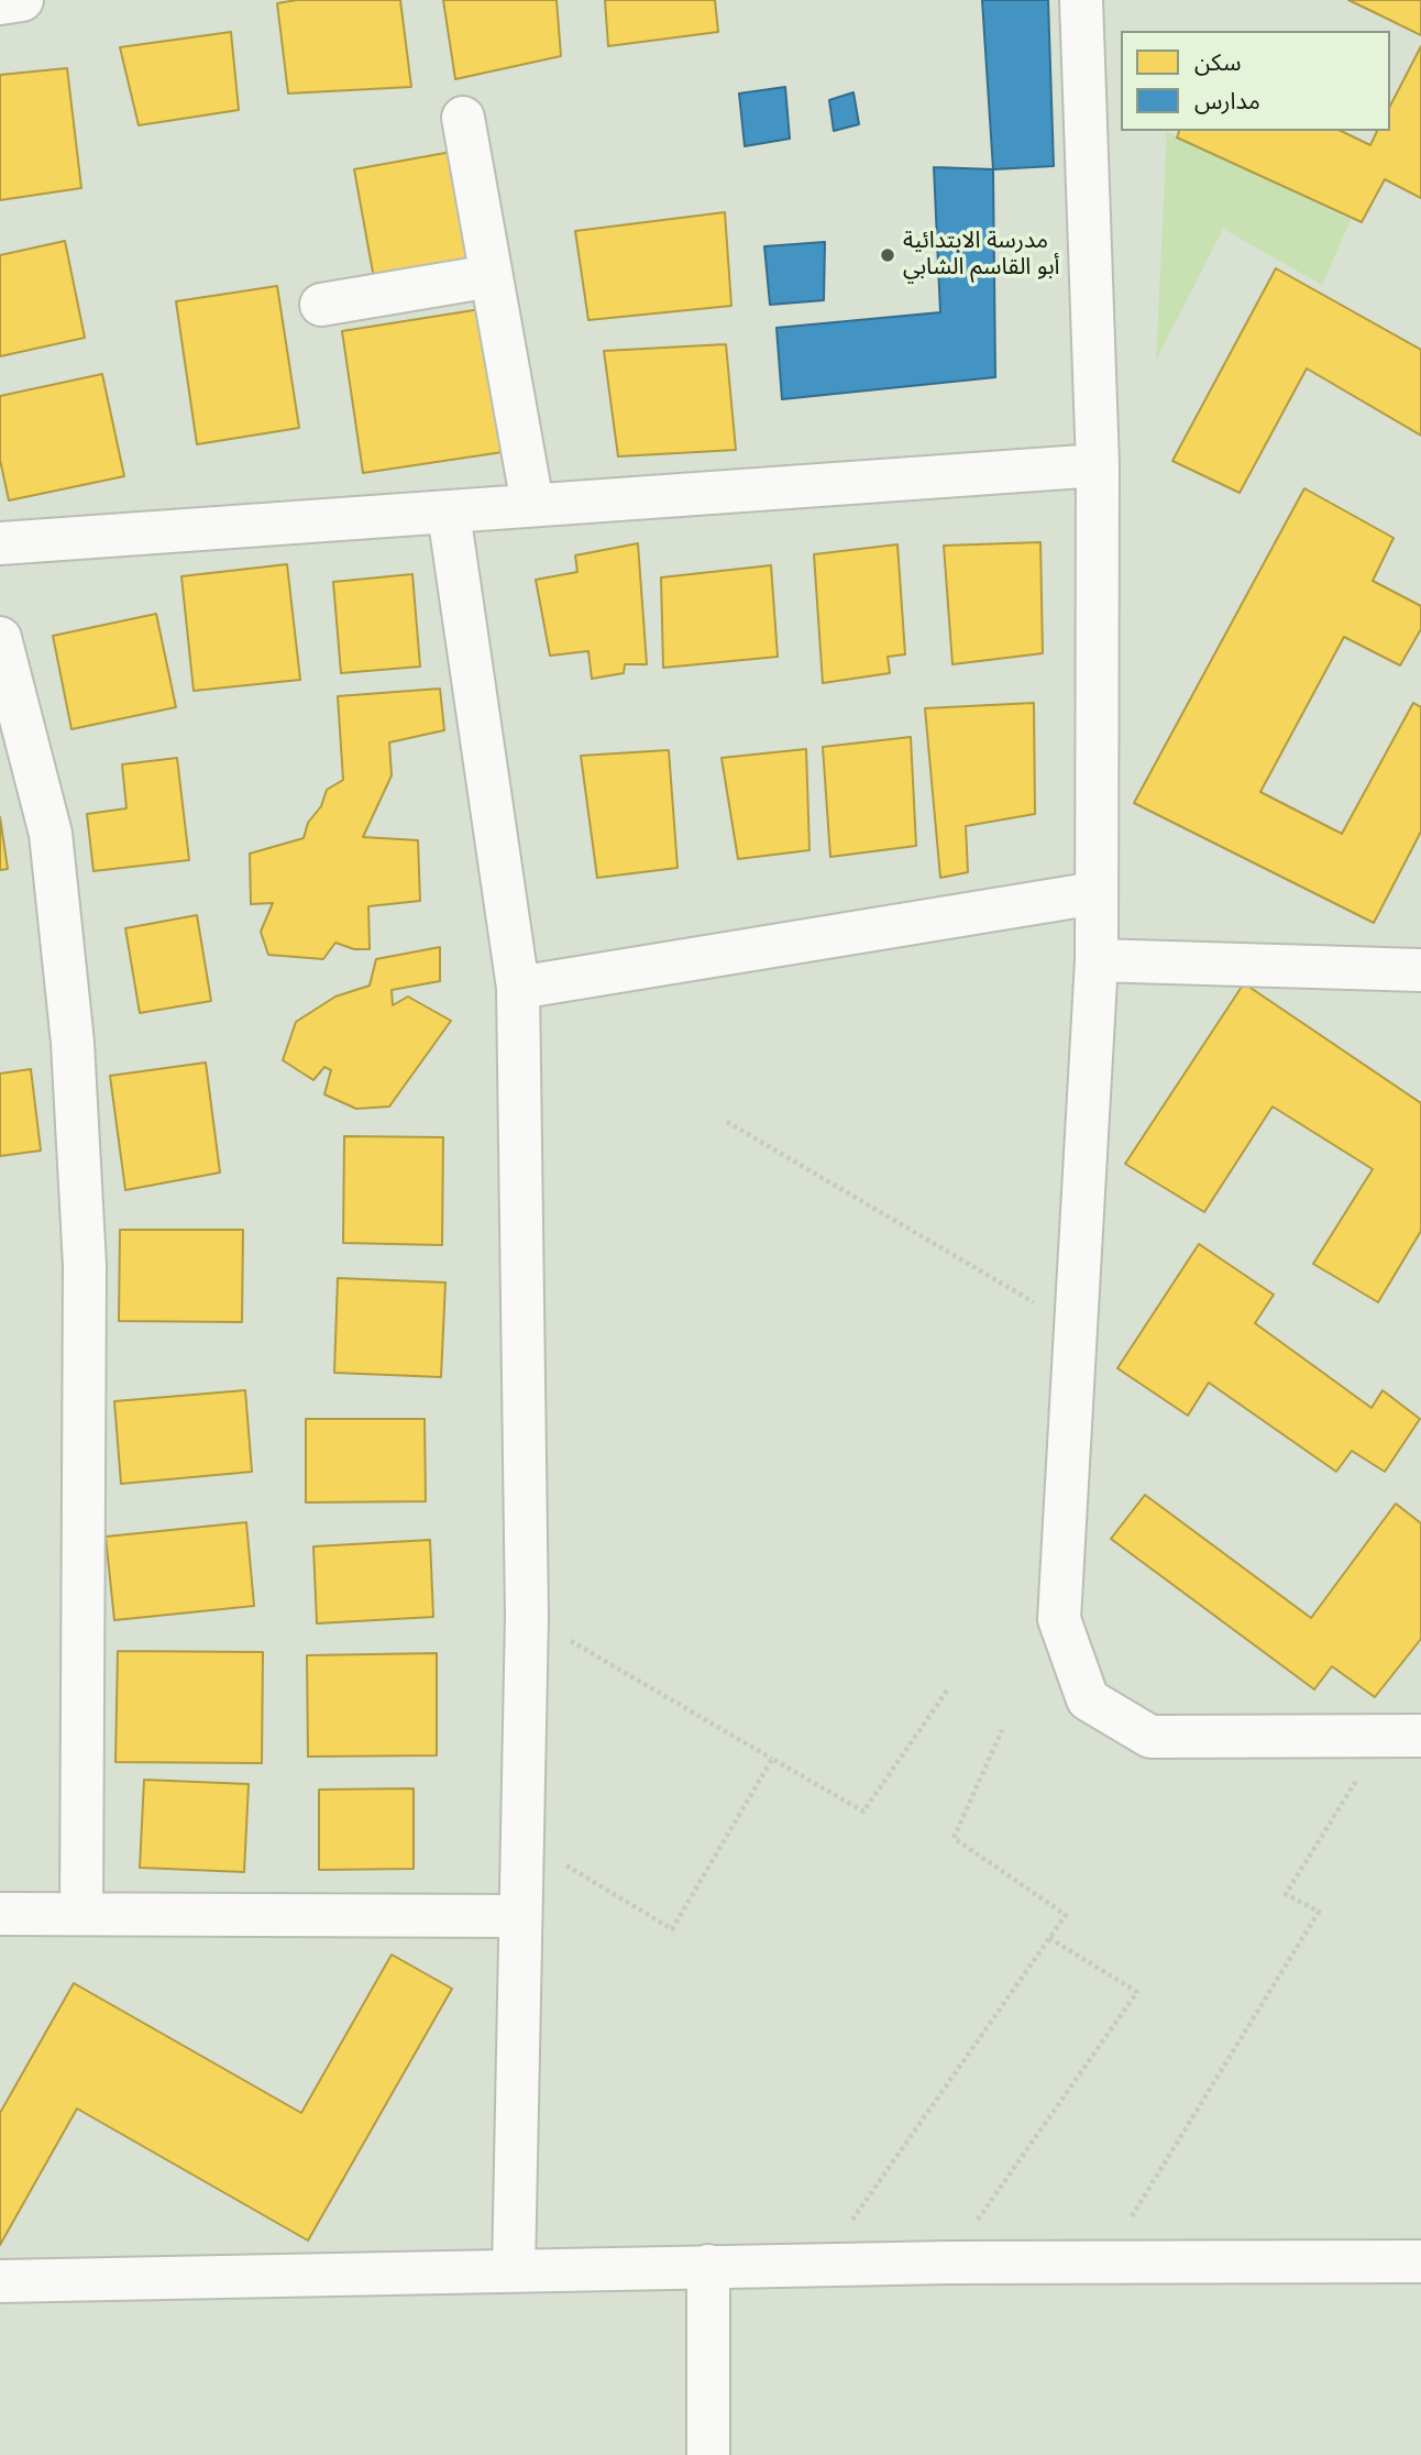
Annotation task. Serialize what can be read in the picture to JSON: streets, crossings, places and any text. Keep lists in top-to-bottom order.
{
  "places": ["مدرسة الابتدائية أبو القاسم الشابي"],
  "legend": ["سكن", "مدارس"]
}
